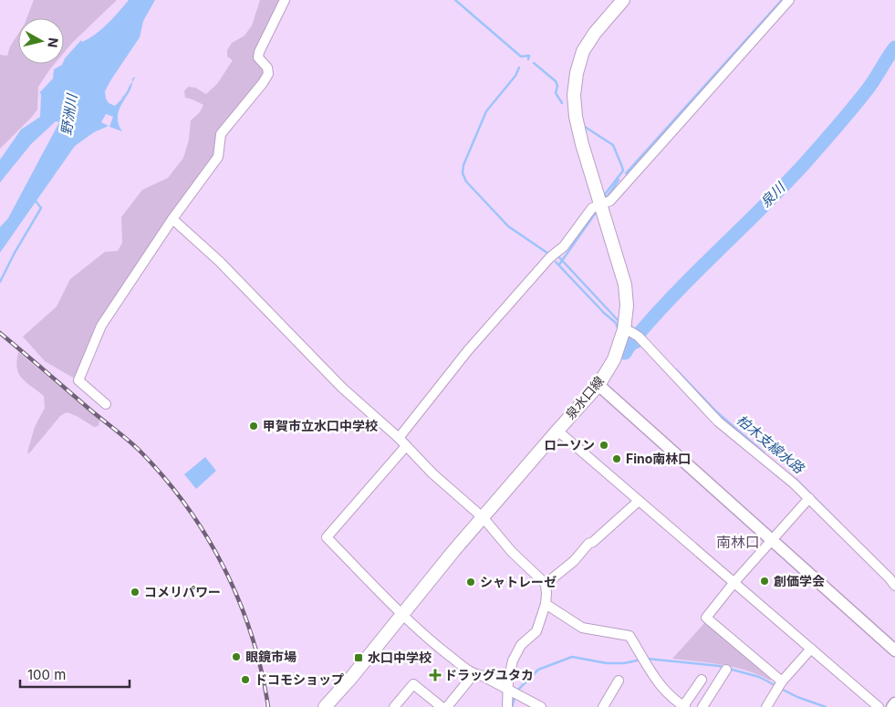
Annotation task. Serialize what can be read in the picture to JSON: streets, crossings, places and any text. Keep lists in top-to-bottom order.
{
  "streets": {
    "main road": ["泉水口線"]
  },
  "districts": ["南林口"],
  "water": ["野洲川", "泉川", "柏木支線水路"],
  "places": {
    "other": [
      "甲賀市立水口中学校",
      "ローソン",
      "Fino南林口",
      "創価学会",
      "シャトレーゼ",
      "コメリパワー",
      "眼鏡市場",
      "ドコモショップ"
    ],
    "transit": ["水口中学校"],
    "health": ["ドラッグユタカ"]
  },
  "scale_bar": "100 m",
  "north": "right"
}
